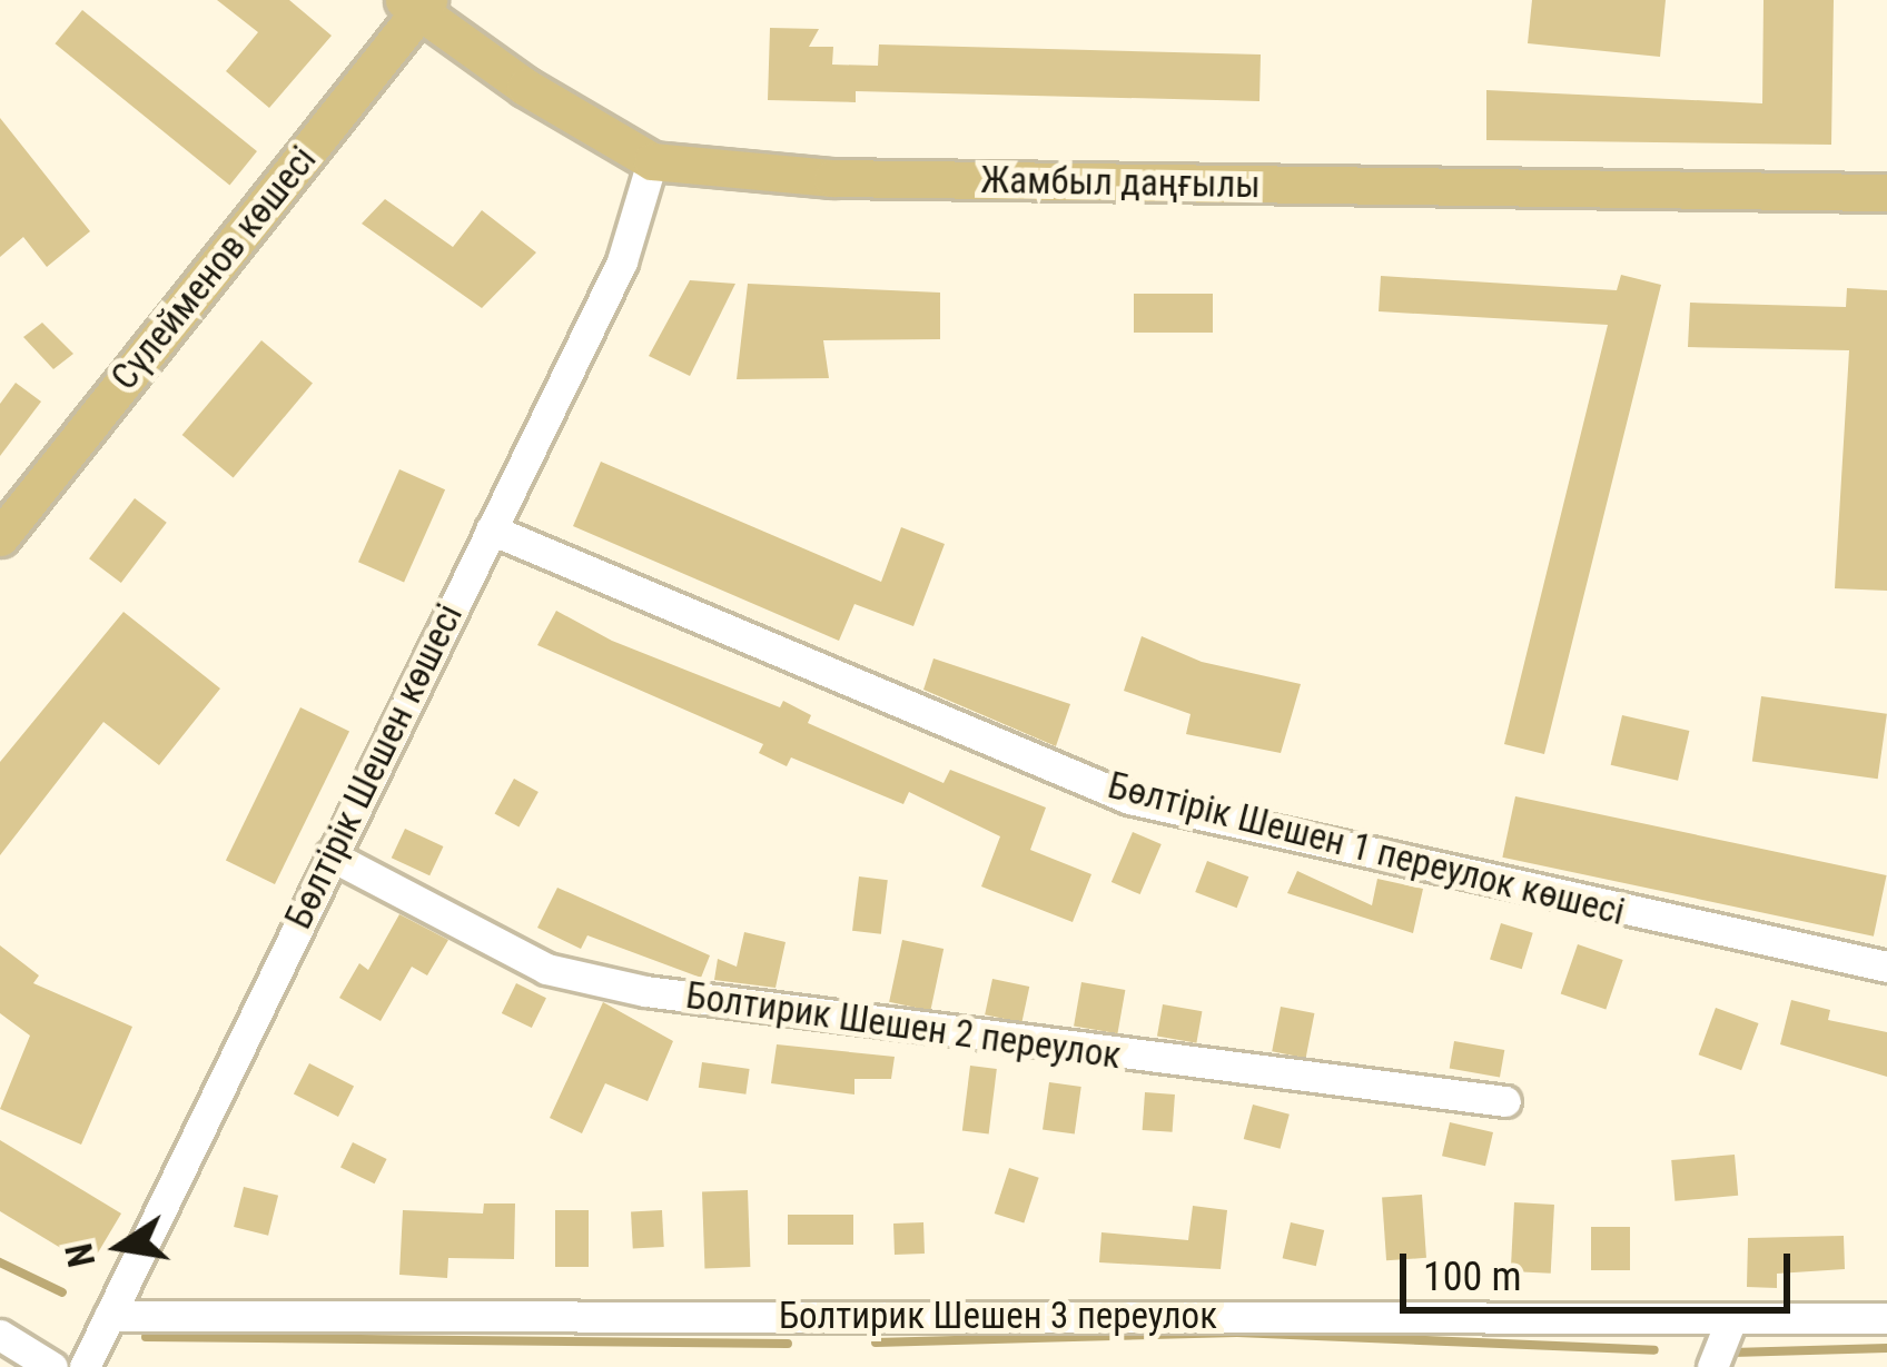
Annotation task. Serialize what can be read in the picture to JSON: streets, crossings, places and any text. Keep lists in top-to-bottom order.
{
  "streets": {
    "main road": ["Жамбыл даңғылы", "Сүлейменов көшесі"],
    "street": [
      "Бөлтірік Шешен көшесі",
      "Бөлтірік Шешен 1 переулок көшесі",
      "Болтирик Шешен 2 переулок",
      "Болтирик Шешен 3 переулок"
    ]
  },
  "crossings": [
    ["Жамбыл даңғылы", "Сүлейменов көшесі"],
    ["Жамбыл даңғылы", "Бөлтірік Шешен көшесі"],
    ["Бөлтірік Шешен көшесі", "Бөлтірік Шешен 1 переулок көшесі"],
    ["Бөлтірік Шешен көшесі", "Болтирик Шешен 2 переулок"],
    ["Бөлтірік Шешен көшесі", "Болтирик Шешен 3 переулок"]
  ],
  "scale_bar": "100 m",
  "north": "left"
}
